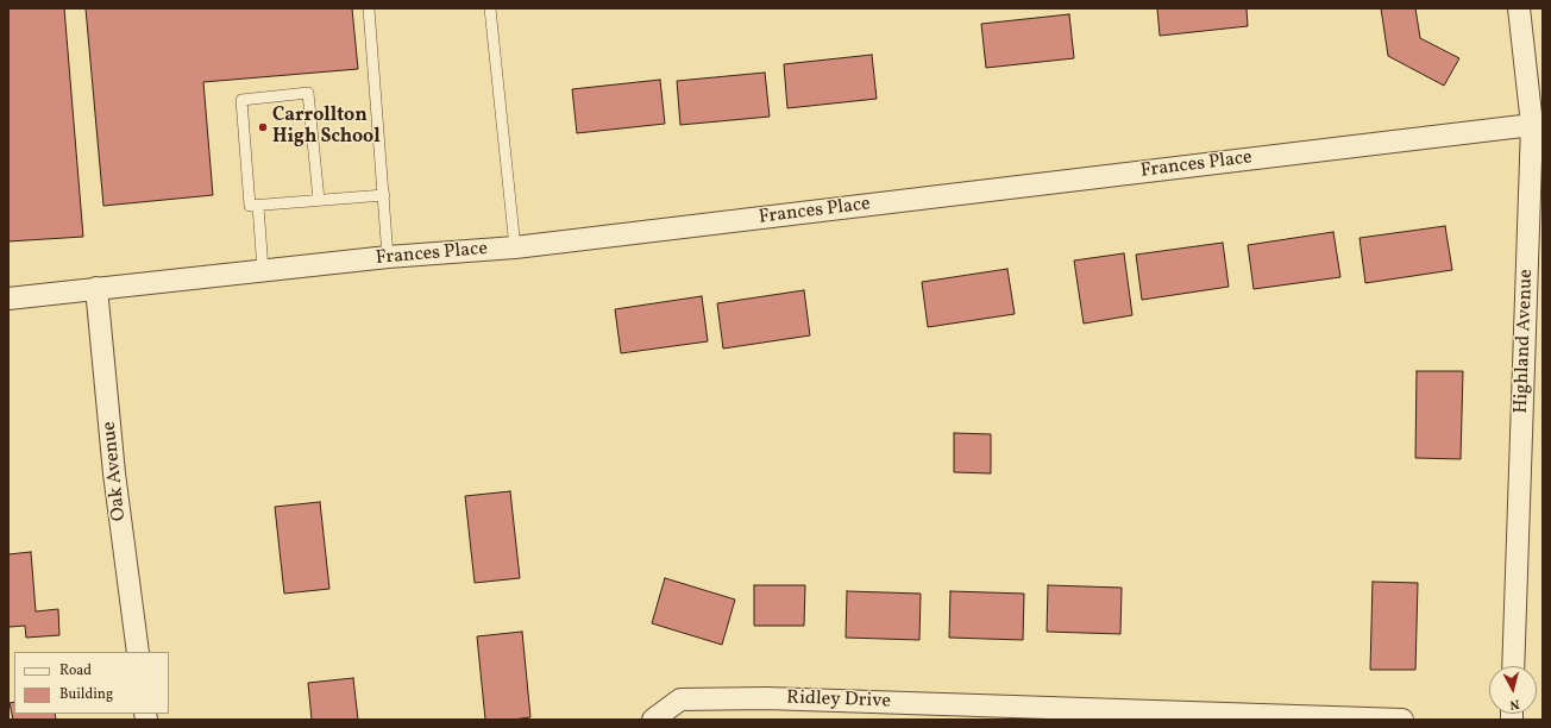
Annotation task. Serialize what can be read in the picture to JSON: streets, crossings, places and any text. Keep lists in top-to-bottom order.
{
  "streets": {
    "street": [
      "Frances Place",
      "Highland Avenue",
      "Oak Avenue",
      "Ridley Drive"
    ]
  },
  "crossings": [
    ["Frances Place", "Highland Avenue"],
    ["Frances Place", "Oak Avenue"]
  ],
  "places": ["Carrollton High School"],
  "legend": ["Road", "Building"],
  "north": "bottom"
}
